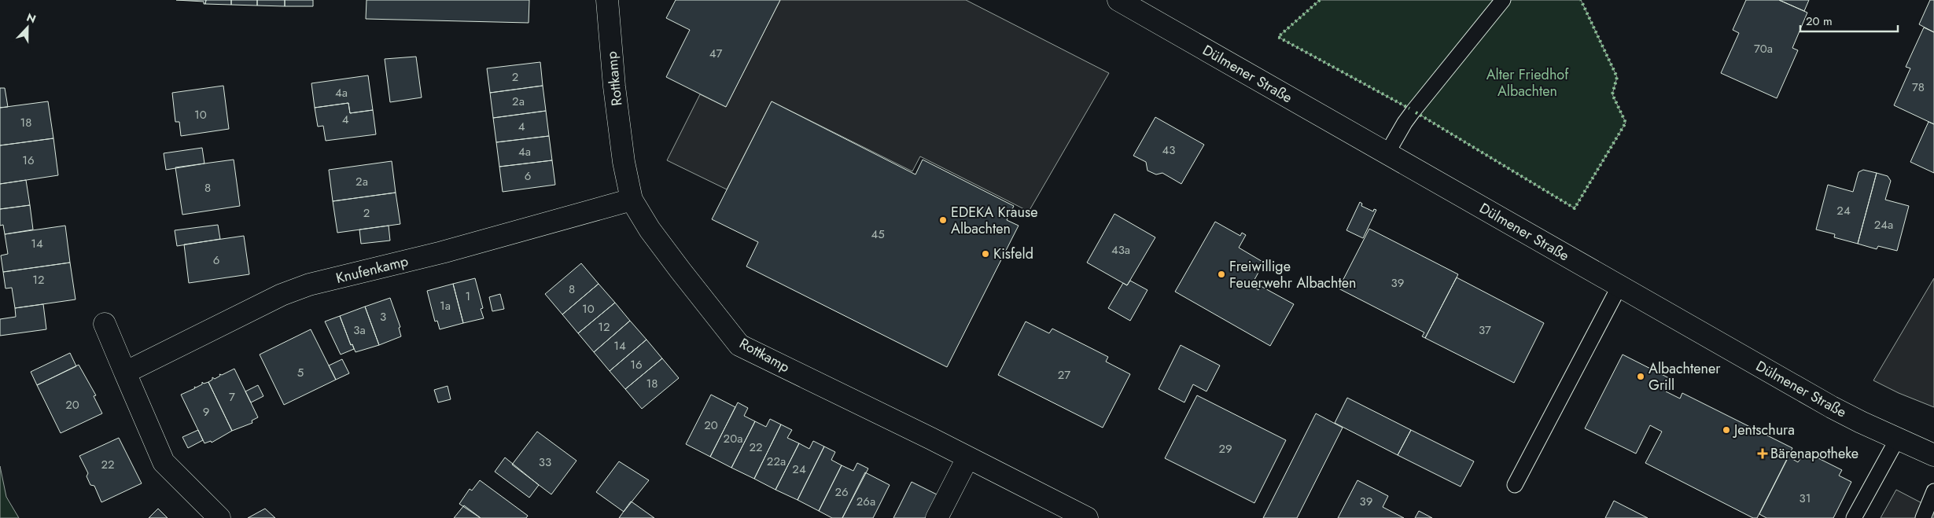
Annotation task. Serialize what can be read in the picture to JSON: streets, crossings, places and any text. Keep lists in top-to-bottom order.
{
  "streets": {
    "street": ["Dülmener Straße", "Rottkamp", "Knufenkamp"]
  },
  "crossings": [
    ["Rottkamp", "Knufenkamp"]
  ],
  "parks": ["Alter Friedhof Albachten"],
  "places": {
    "other": [
      "EDEKA Krause Albachten",
      "Kisfeld",
      "Freiwillige Feuerwehr Albachten",
      "Albachtener Grill",
      "Jentschura"
    ],
    "health": ["Bärenapotheke"]
  },
  "house_numbers": [
    "70a",
    "47",
    "2",
    "78",
    "4a",
    "2a",
    "10",
    "4",
    "18",
    "4",
    "43",
    "4a",
    "16",
    "6",
    "2a",
    "8",
    "24",
    "2",
    "24a",
    "45",
    "14",
    "43a",
    "6",
    "12",
    "39",
    "8",
    "1",
    "1a",
    "10",
    "3",
    "12",
    "3a",
    "37",
    "14",
    "16",
    "5",
    "27",
    "18",
    "7",
    "20",
    "9",
    "20",
    "20a",
    "22",
    "29",
    "22a",
    "33",
    "22",
    "24",
    "26",
    "31",
    "26a",
    "39"
  ],
  "scale_bar": "20 m",
  "north": "top"
}
